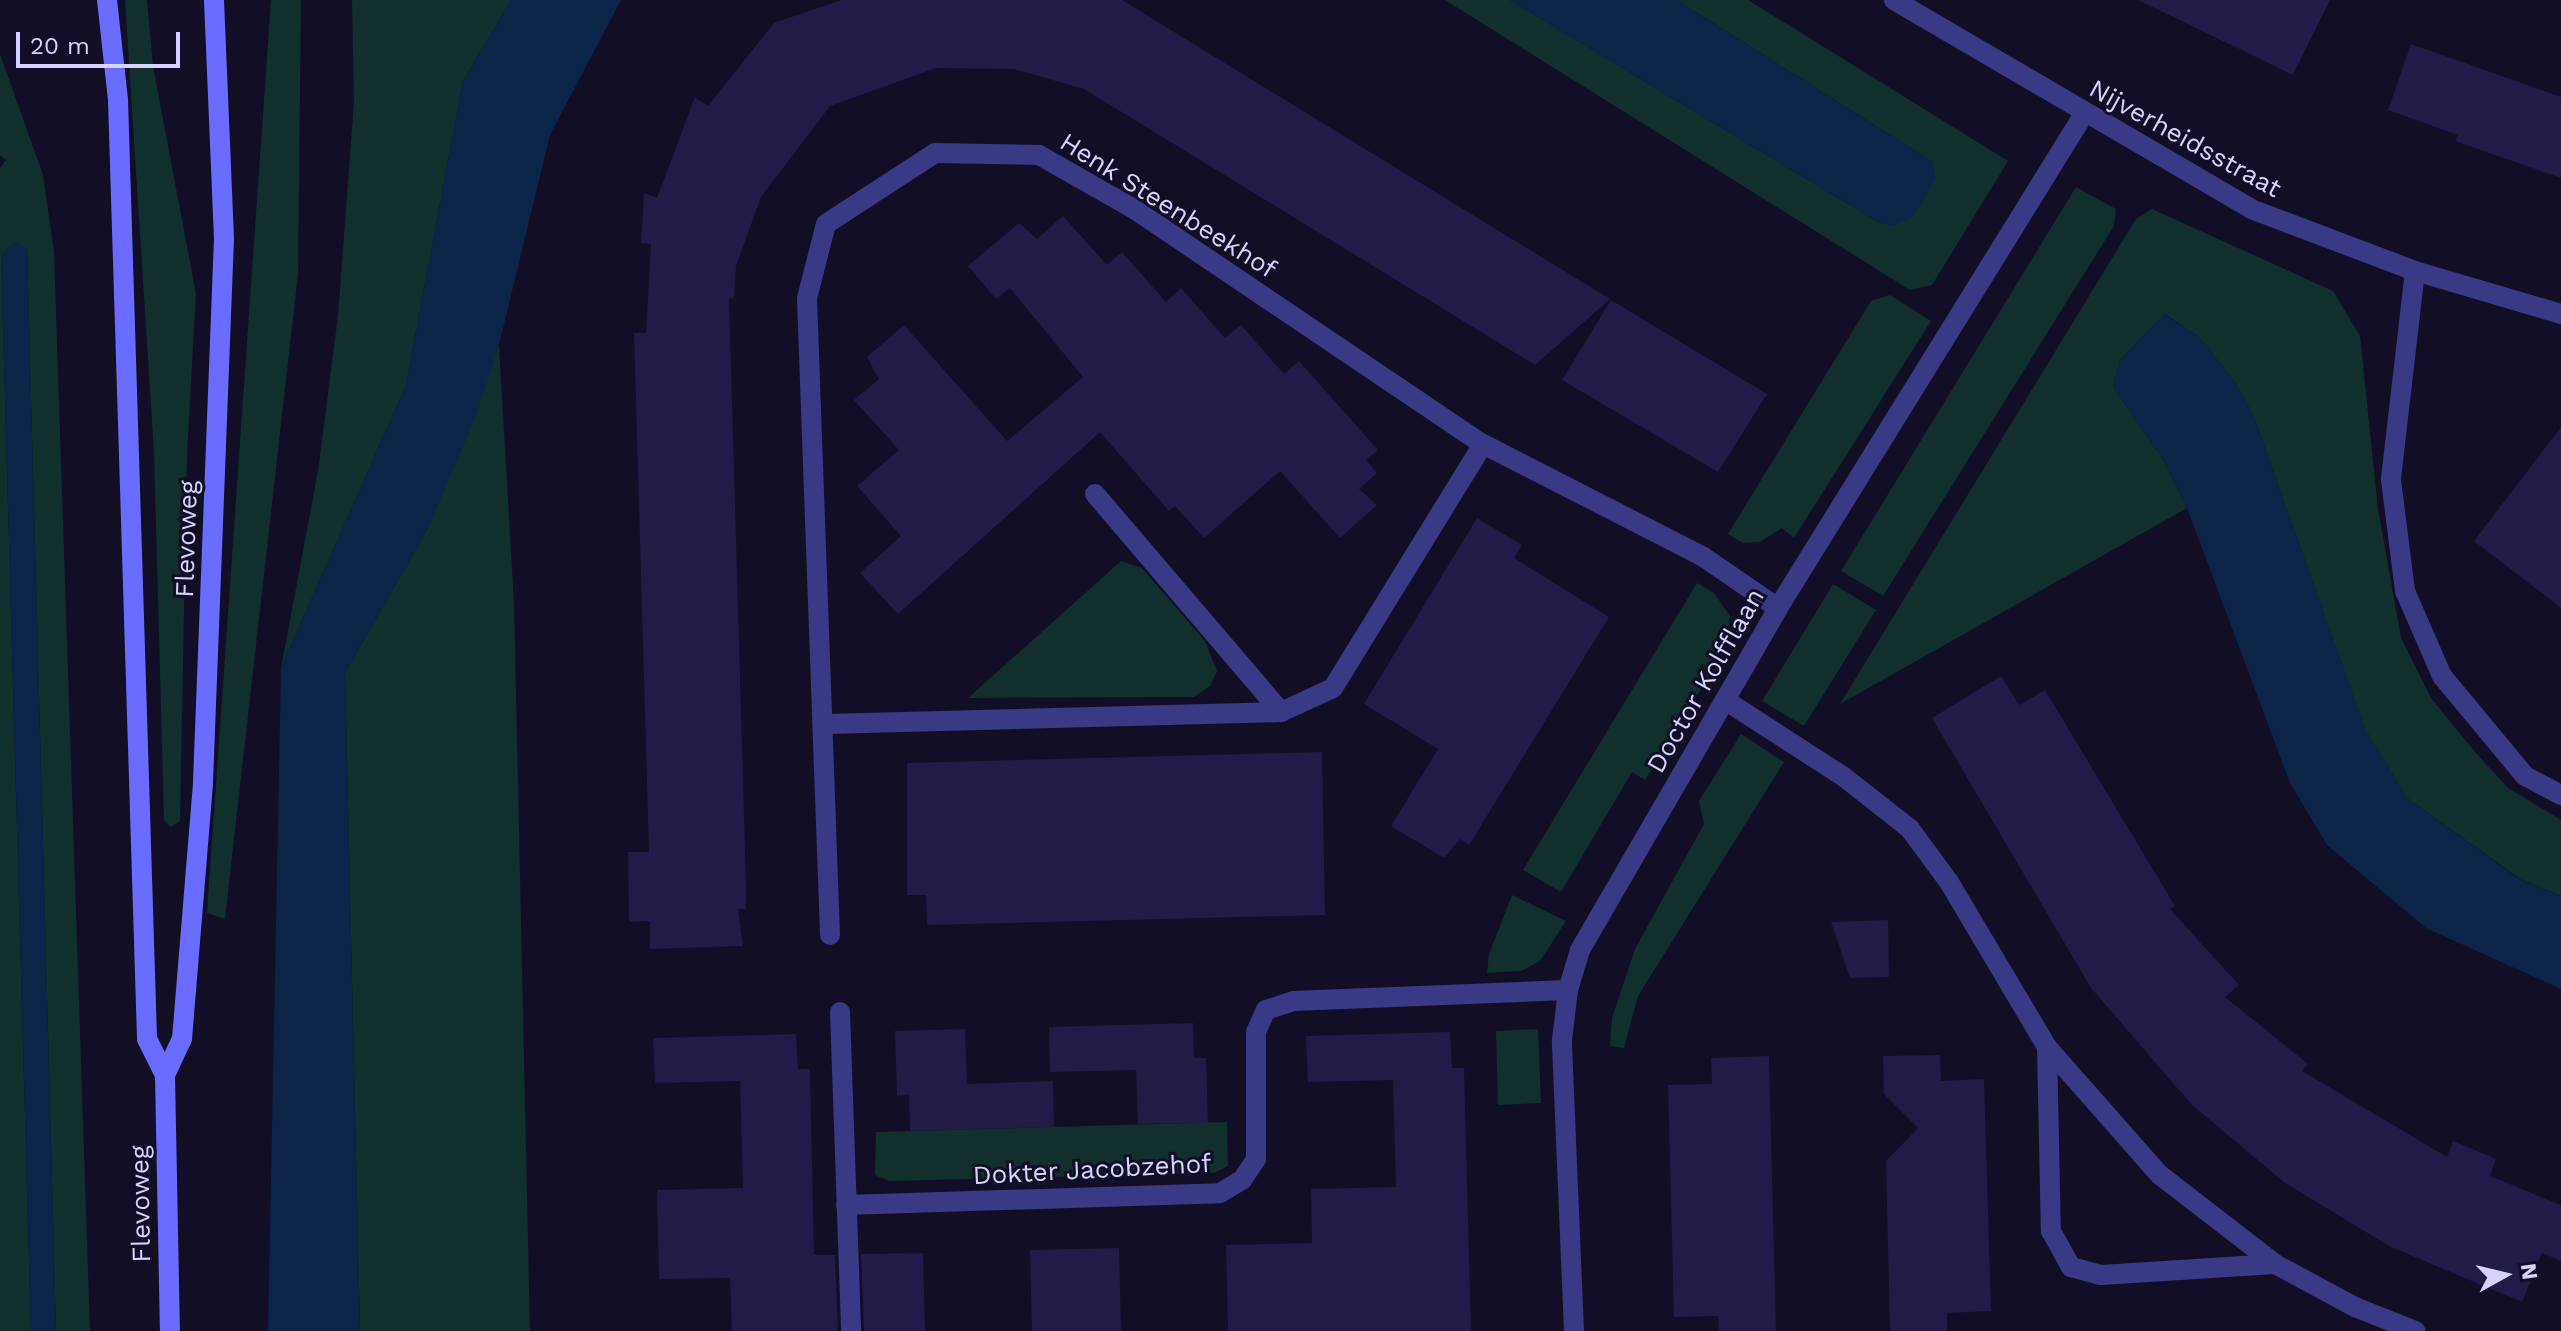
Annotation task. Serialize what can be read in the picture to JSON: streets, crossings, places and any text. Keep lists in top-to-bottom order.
{
  "streets": {
    "main road": ["Flevoweg"],
    "street": [
      "Nijverheidsstraat",
      "Henk Steenbeekhof",
      "Doctor Kolfflaan",
      "Dokter Jacobzehof"
    ]
  },
  "crossings": [
    ["Nijverheidsstraat", "Doctor Kolfflaan"],
    ["Henk Steenbeekhof", "Doctor Kolfflaan"],
    ["Doctor Kolfflaan", "Dokter Jacobzehof"]
  ],
  "scale_bar": "20 m",
  "north": "right"
}
